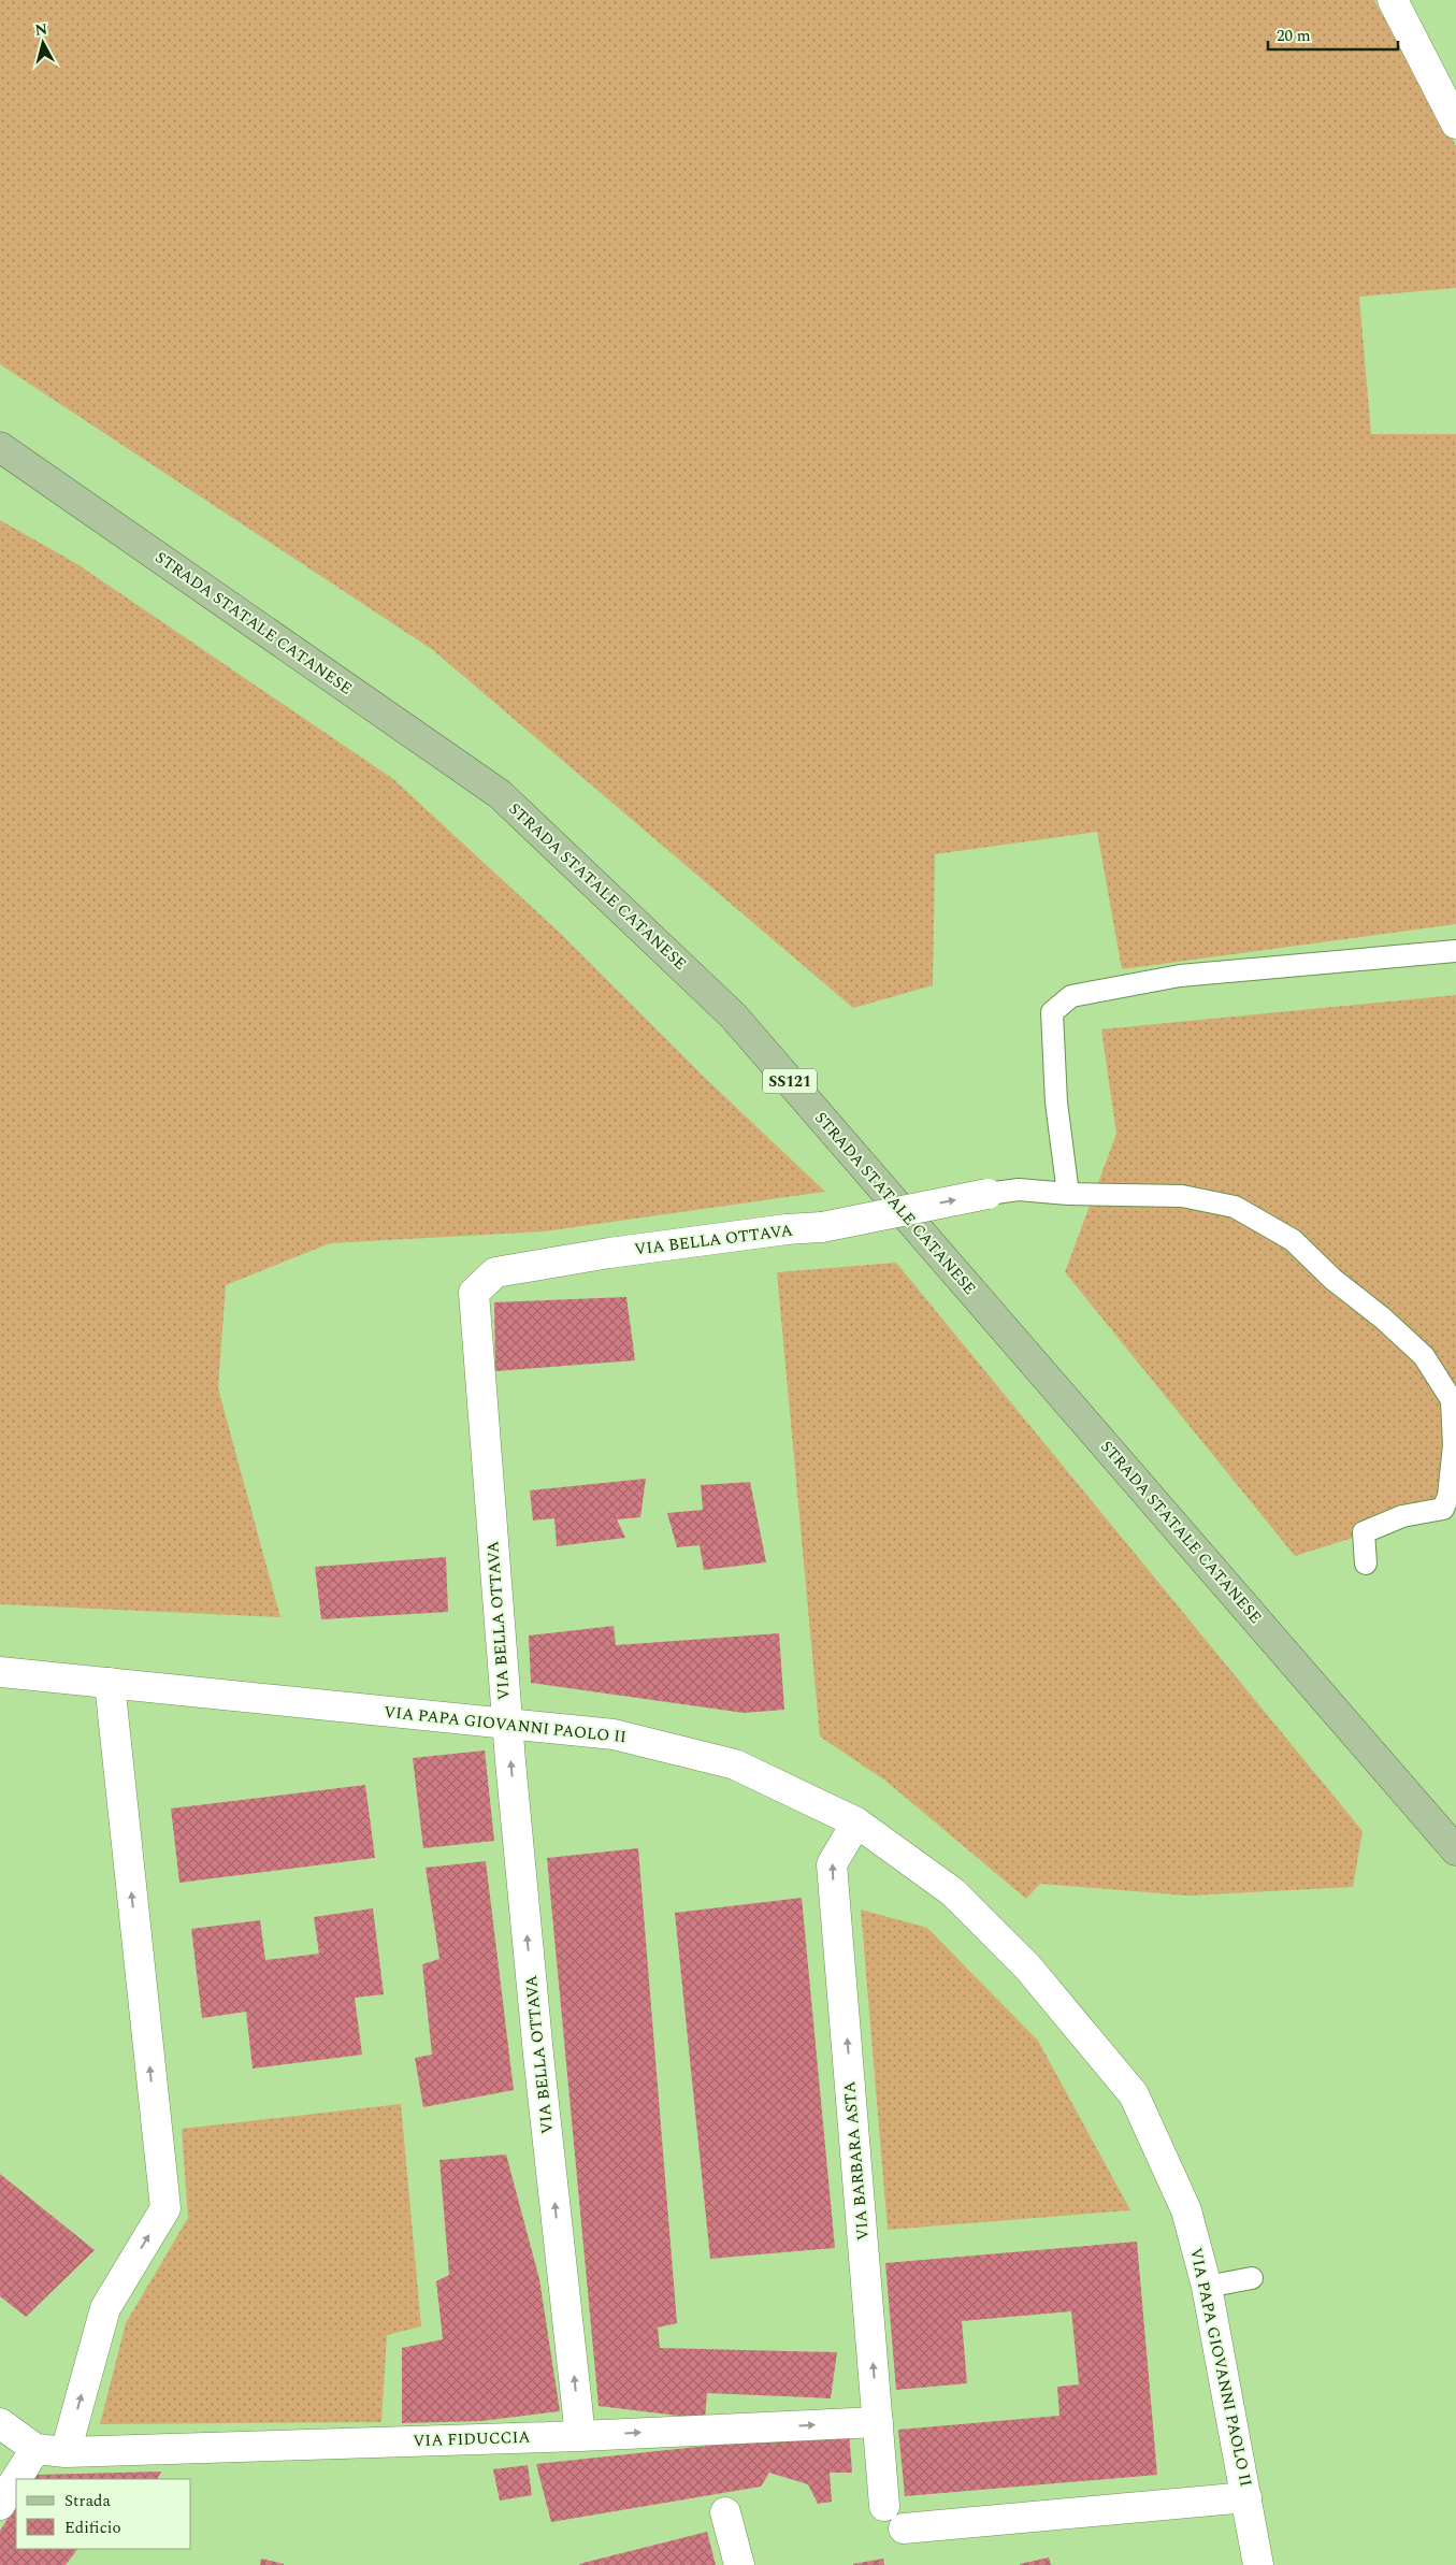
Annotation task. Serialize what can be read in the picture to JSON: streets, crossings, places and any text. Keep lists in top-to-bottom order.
{
  "streets": {
    "main road": ["STRADA STATALE CATANESE", "SS121"],
    "street": [
      "VIA BELLA OTTAVA",
      "VIA PAPA GIOVANNI PAOLO II",
      "VIA BARBARA ASTA",
      "VIA FIDUCCIA"
    ]
  },
  "crossings": [
    ["VIA BELLA OTTAVA", "VIA PAPA GIOVANNI PAOLO II"],
    ["VIA BELLA OTTAVA", "VIA FIDUCCIA"],
    ["VIA PAPA GIOVANNI PAOLO II", "VIA BARBARA ASTA"],
    ["VIA BARBARA ASTA", "VIA FIDUCCIA"]
  ],
  "one_way": ["VIA BARBARA ASTA", "VIA FIDUCCIA"],
  "legend": ["Strada", "Edificio"],
  "scale_bar": "20 m",
  "north": "top"
}
